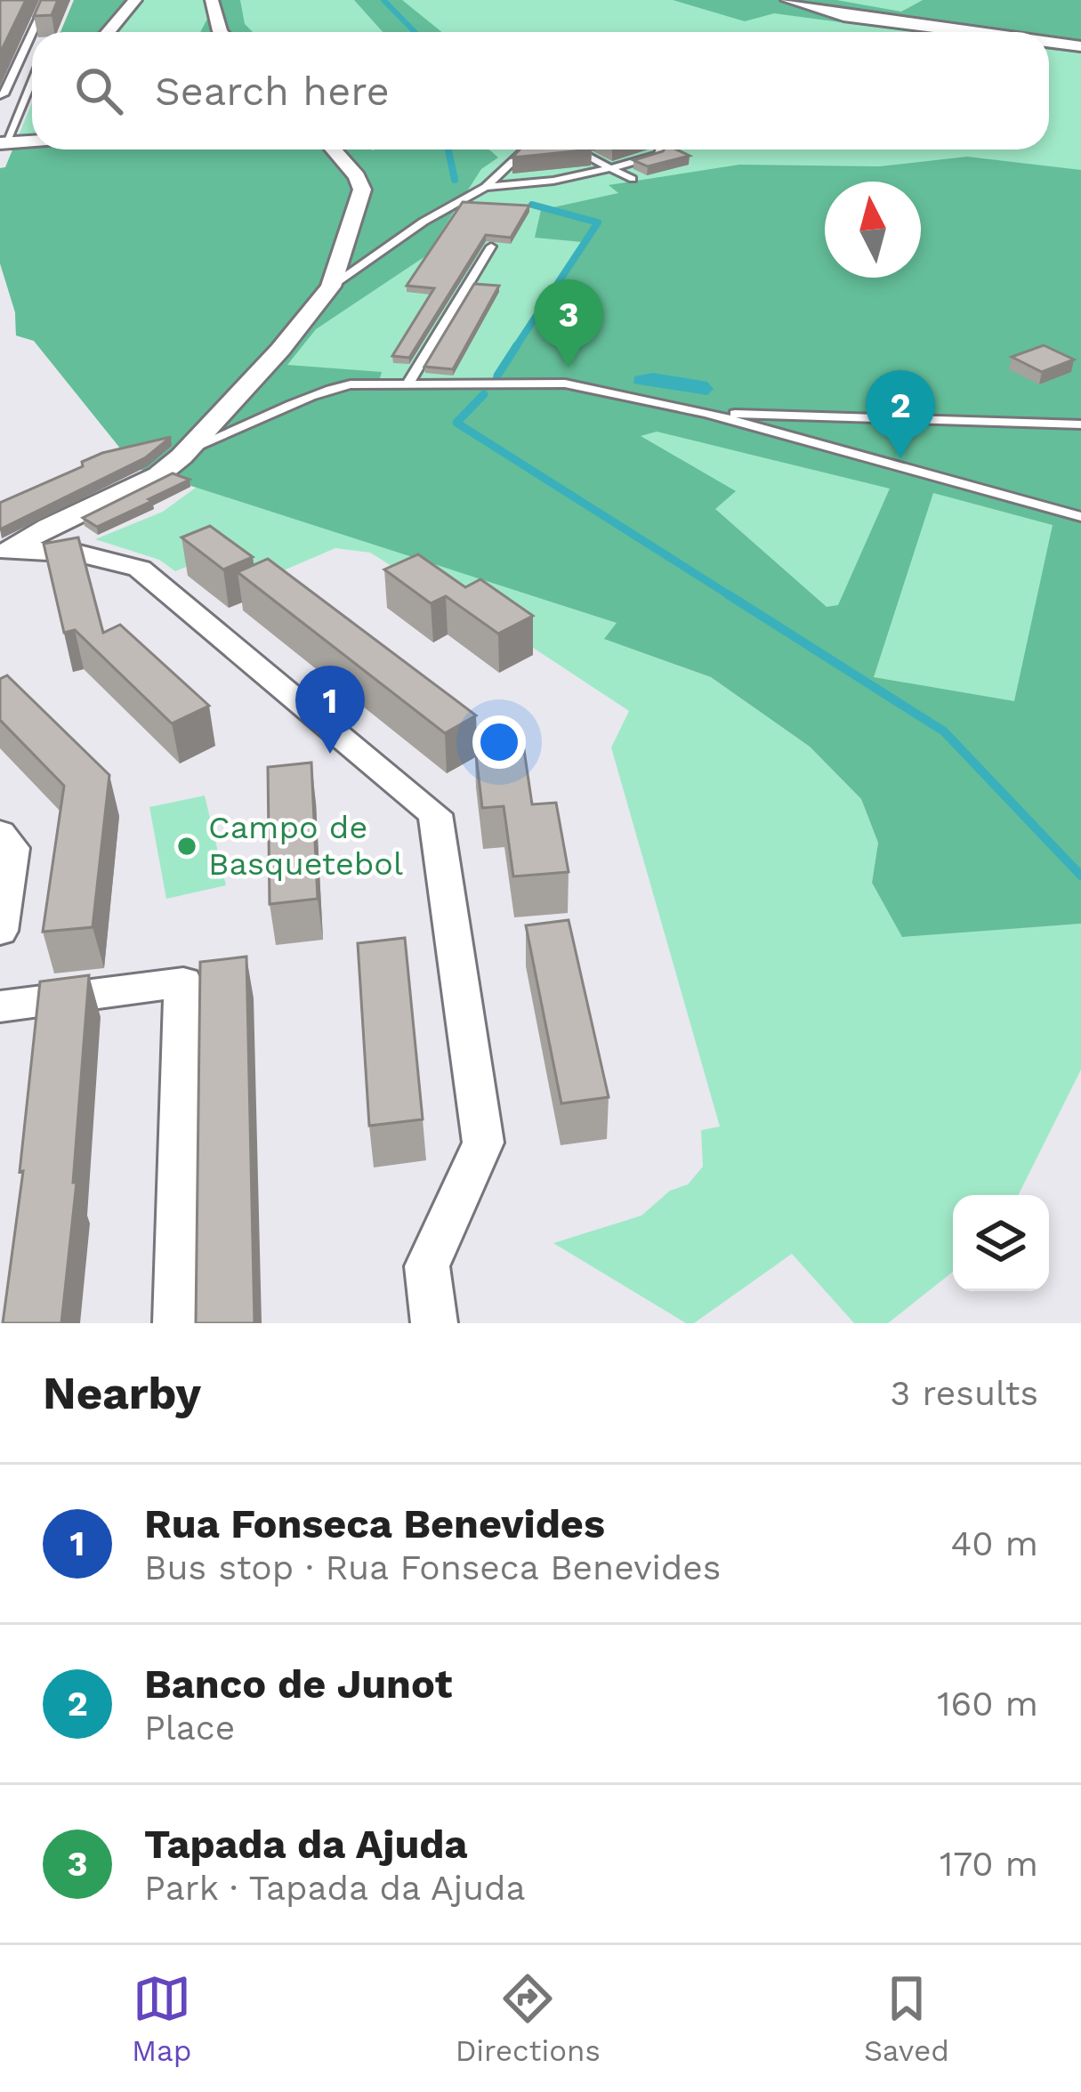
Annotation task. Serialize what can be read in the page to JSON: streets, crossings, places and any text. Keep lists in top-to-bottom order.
{
  "places": ["Campo de Basquetebol"],
  "north": "top",
  "page": {
    "search": "Search here",
    "pins": ["3", "2", "1"],
    "heading": ["Nearby", "3 results"],
    "list": [
      {
        "mark": "1",
        "name": "Rua Fonseca Benevides",
        "note": "Bus stop · Rua Fonseca Benevides",
        "value": "40 m"
      },
      {
        "mark": "2",
        "name": "Banco de Junot",
        "note": "Place",
        "value": "160 m"
      },
      {
        "mark": "3",
        "name": "Tapada da Ajuda",
        "note": "Park · Tapada da Ajuda",
        "value": "170 m"
      }
    ],
    "nav": ["Map", "Directions", "Saved"]
  }
}
